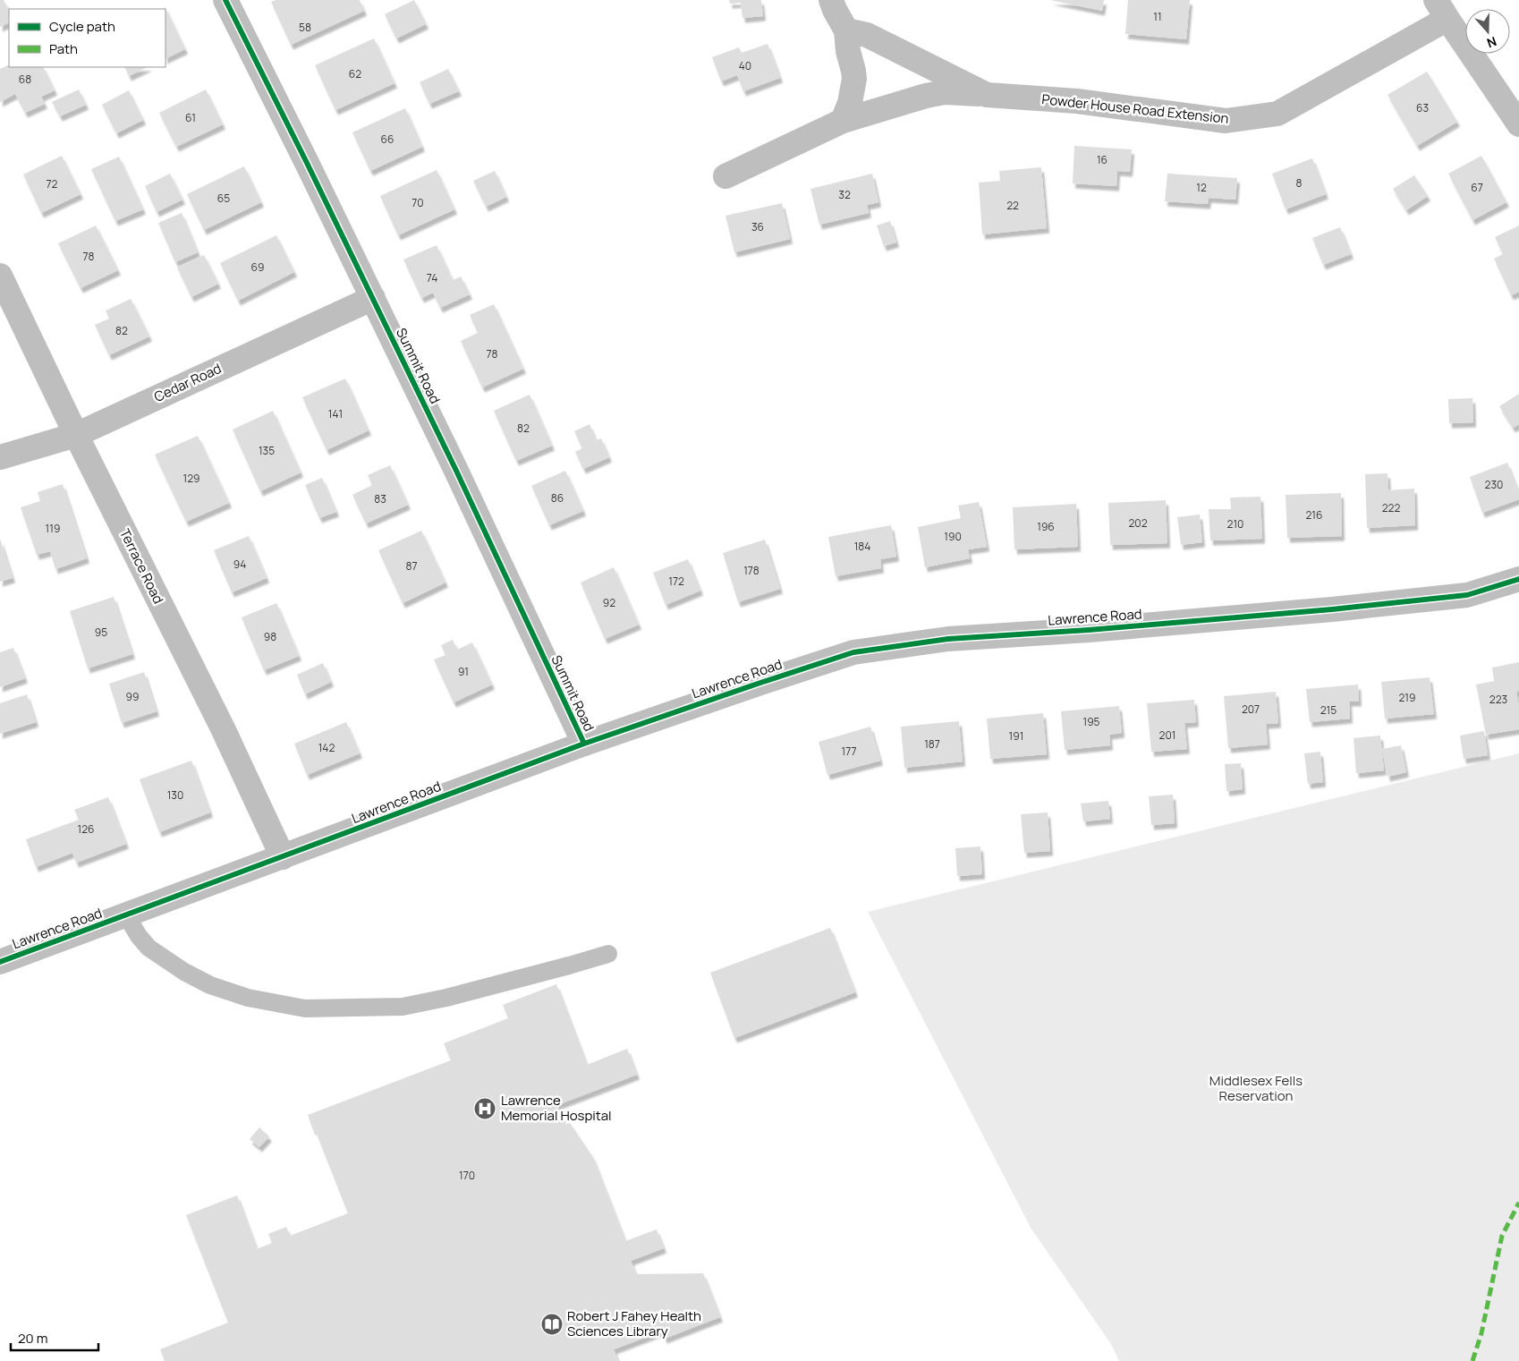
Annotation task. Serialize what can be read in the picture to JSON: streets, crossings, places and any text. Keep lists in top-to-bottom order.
{
  "streets": {
    "street": [
      "Powder House Road Extension",
      "Summit Road",
      "Cedar Road",
      "Terrace Road",
      "Lawrence Road"
    ]
  },
  "crossings": [
    ["Summit Road", "Cedar Road"],
    ["Summit Road", "Lawrence Road"],
    ["Cedar Road", "Terrace Road"],
    ["Terrace Road", "Lawrence Road"]
  ],
  "parks": ["Middlesex Fells Reservation"],
  "places": {
    "hospital": ["Lawrence Memorial Hospital"],
    "library": ["Robert J Fahey Health Sciences Library"]
  },
  "house_numbers": [
    "11",
    "58",
    "40",
    "62",
    "68",
    "63",
    "61",
    "66",
    "16",
    "8",
    "72",
    "12",
    "67",
    "32",
    "65",
    "70",
    "22",
    "36",
    "78",
    "69",
    "74",
    "82",
    "78",
    "141",
    "82",
    "135",
    "129",
    "230",
    "86",
    "83",
    "222",
    "216",
    "202",
    "210",
    "196",
    "119",
    "190",
    "184",
    "94",
    "87",
    "178",
    "172",
    "92",
    "95",
    "98",
    "91",
    "99",
    "219",
    "223",
    "207",
    "215",
    "195",
    "201",
    "191",
    "187",
    "142",
    "177",
    "130",
    "126",
    "170"
  ],
  "legend": ["Cycle path", "Path"],
  "scale_bar": "20 m",
  "north": "bottom"
}
